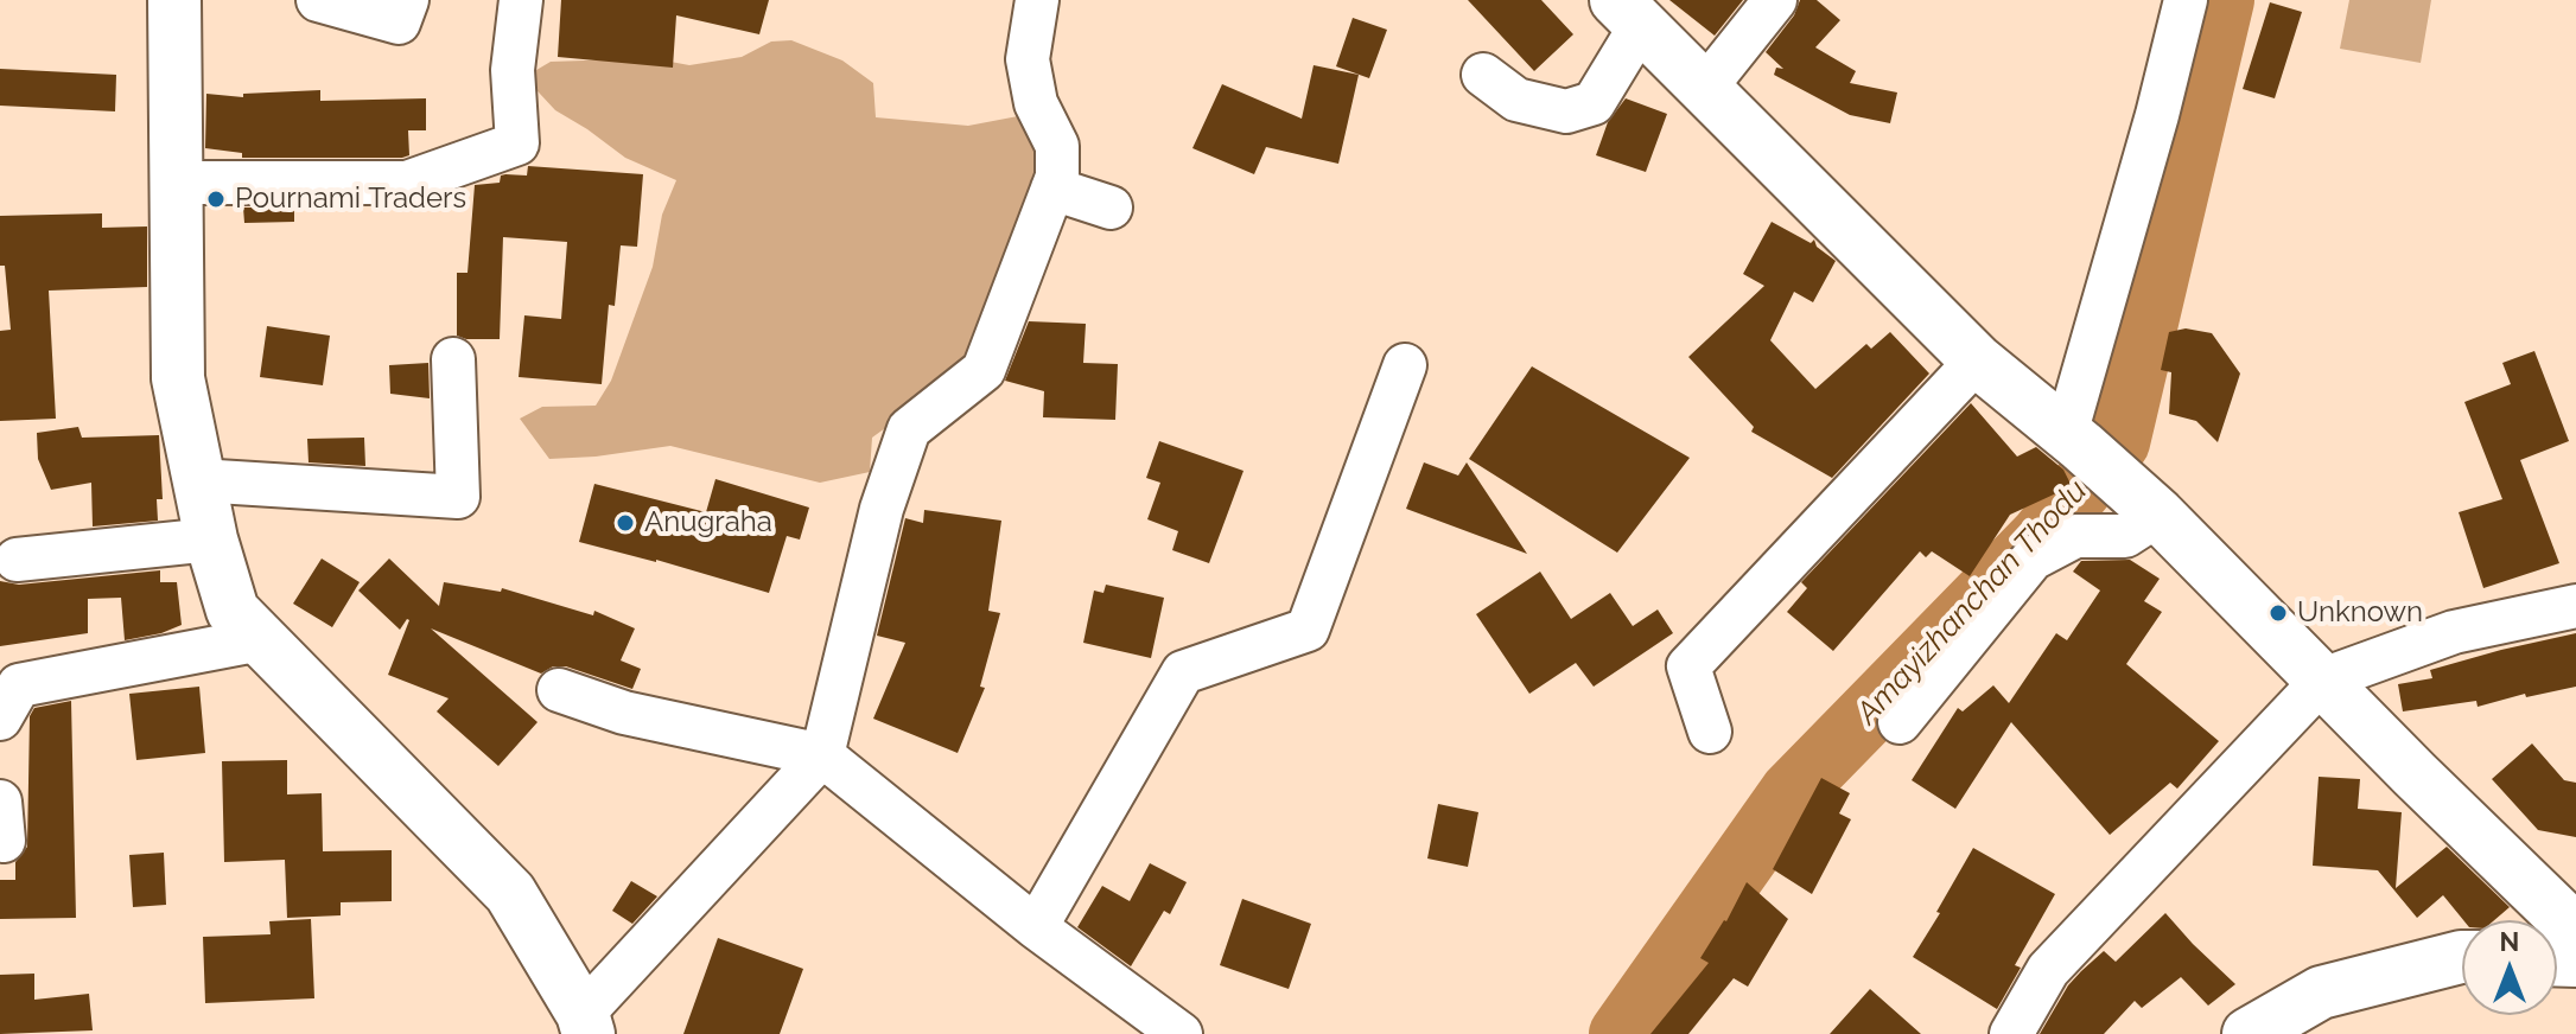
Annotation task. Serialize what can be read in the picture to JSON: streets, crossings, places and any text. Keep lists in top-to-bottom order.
{
  "water": ["Amayizhanchan Thodu"],
  "places": ["Pournami Traders", "Anugraha", "Unknown"],
  "north": "top"
}
